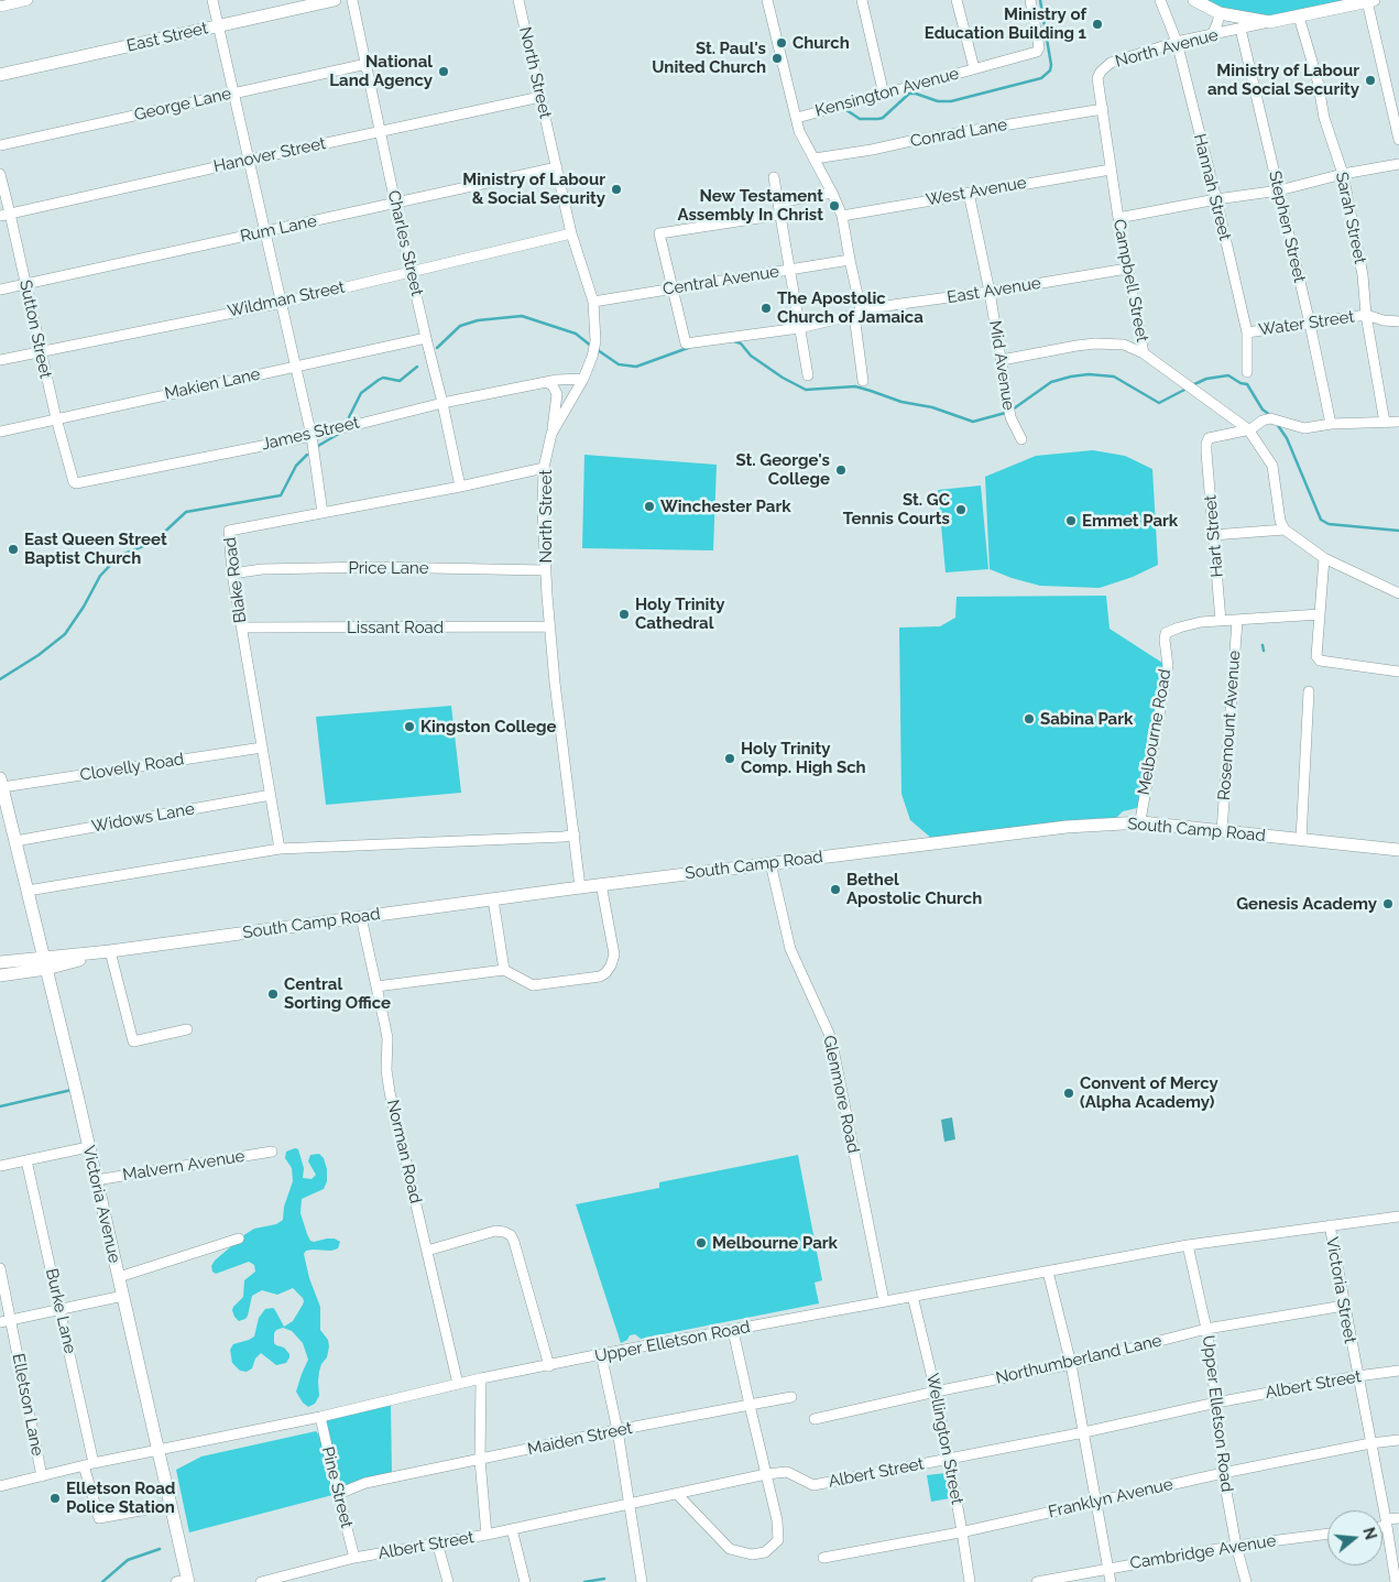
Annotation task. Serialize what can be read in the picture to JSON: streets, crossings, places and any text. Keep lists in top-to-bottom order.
{
  "streets": {
    "main road": ["East Street", "South Camp Road", "Victoria Avenue"],
    "street": [
      "North Avenue",
      "North Street",
      "Kensington Avenue",
      "George Lane",
      "Conrad Lane",
      "Hanover Street",
      "Hannah Street",
      "West Avenue",
      "Sarah Street",
      "Stephen Street",
      "Rum Lane",
      "Charles Street",
      "Central Avenue",
      "Campbell Street",
      "East Avenue",
      "Wildman Street",
      "Water Street",
      "Sutton Street",
      "Mid Avenue",
      "Makien Lane",
      "James Street",
      "Hart Street",
      "Price Lane",
      "Blake Road",
      "Lissant Road",
      "Rosemount Avenue",
      "Melbourne Road",
      "Clovelly Road",
      "Widows Lane",
      "Glenmore Road",
      "Norman Road",
      "Malvern Avenue",
      "Victoria Street",
      "Burke Lane",
      "Upper Elletson Road",
      "Northumberland Lane",
      "Albert Street",
      "Elletson Lane",
      "Maiden Street",
      "Wellington Street",
      "Pine Street",
      "Franklyn Avenue",
      "Cambridge Avenue"
    ]
  },
  "crossings": [
    ["North Avenue", "Conrad Lane"],
    ["North Avenue", "Hannah Street"],
    ["North Avenue", "West Avenue"],
    ["North Avenue", "Stephen Street"],
    ["North Avenue", "Campbell Street"],
    ["North Street", "Hanover Street"],
    ["North Street", "Rum Lane"],
    ["North Street", "Central Avenue"],
    ["North Street", "Wildman Street"],
    ["North Street", "James Street"],
    ["North Street", "Price Lane"],
    ["North Street", "Blake Road"],
    ["North Street", "Lissant Road"],
    ["North Street", "South Camp Road"],
    ["George Lane", "Charles Street"],
    ["Hanover Street", "Charles Street"],
    ["Hanover Street", "Sutton Street"],
    ["Hannah Street", "Water Street"],
    ["West Avenue", "Campbell Street"],
    ["West Avenue", "Mid Avenue"],
    ["Sarah Street", "Water Street"],
    ["Stephen Street", "Water Street"],
    ["Rum Lane", "Charles Street"],
    ["Rum Lane", "Sutton Street"],
    ["Charles Street", "Wildman Street"],
    ["Charles Street", "Makien Lane"],
    ["Charles Street", "James Street"],
    ["Charles Street", "Blake Road"],
    ["Central Avenue", "East Avenue"],
    ["Campbell Street", "East Avenue"],
    ["Campbell Street", "Hart Street"],
    ["East Avenue", "Mid Avenue"],
    ["Wildman Street", "Sutton Street"],
    ["Sutton Street", "Makien Lane"],
    ["Sutton Street", "James Street"],
    ["Hart Street", "Melbourne Road"],
    ["Price Lane", "Blake Road"],
    ["Blake Road", "Lissant Road"],
    ["Blake Road", "Clovelly Road"],
    ["Blake Road", "Widows Lane"],
    ["Rosemount Avenue", "Melbourne Road"],
    ["Rosemount Avenue", "South Camp Road"],
    ["Melbourne Road", "South Camp Road"],
    ["Clovelly Road", "Victoria Avenue"],
    ["Widows Lane", "Victoria Avenue"],
    ["South Camp Road", "Glenmore Road"],
    ["South Camp Road", "Norman Road"],
    ["South Camp Road", "Victoria Avenue"],
    ["Glenmore Road", "Upper Elletson Road"],
    ["Norman Road", "Upper Elletson Road"],
    ["Malvern Avenue", "Victoria Avenue"],
    ["Victoria Avenue", "Burke Lane"],
    ["Victoria Avenue", "Upper Elletson Road"],
    ["Victoria Street", "Upper Elletson Road"],
    ["Victoria Street", "Northumberland Lane"],
    ["Victoria Street", "Albert Street"],
    ["Victoria Street", "Franklyn Avenue"],
    ["Burke Lane", "Upper Elletson Road"],
    ["Upper Elletson Road", "Northumberland Lane"],
    ["Upper Elletson Road", "Albert Street"],
    ["Upper Elletson Road", "Elletson Lane"],
    ["Upper Elletson Road", "Wellington Street"],
    ["Upper Elletson Road", "Pine Street"],
    ["Upper Elletson Road", "Franklyn Avenue"],
    ["Upper Elletson Road", "Cambridge Avenue"],
    ["Northumberland Lane", "Wellington Street"],
    ["Albert Street", "Wellington Street"],
    ["Albert Street", "Pine Street"],
    ["Maiden Street", "Pine Street"],
    ["Wellington Street", "Franklyn Avenue"]
  ],
  "places": [
    "Ministry of Education Building 1",
    "Church",
    "St. Paul's United Church",
    "National Land Agency",
    "Ministry of Labour and Social Security",
    "Ministry of Labour & Social Security",
    "New Testament Assembly In Christ",
    "The Apostolic Church of Jamaica",
    "St. George's College",
    "Winchester Park",
    "St. GC Tennis Courts",
    "Emmet Park",
    "East Queen Street Baptist Church",
    "Holy Trinity Cathedral",
    "Sabina Park",
    "Kingston College",
    "Holy Trinity Comp. High Sch",
    "Bethel Apostolic Church",
    "Genesis Academy",
    "Central Sorting Office",
    "Convent of Mercy (Alpha Academy)",
    "Melbourne Park",
    "Elletson Road Police Station"
  ],
  "north": "right"
}
